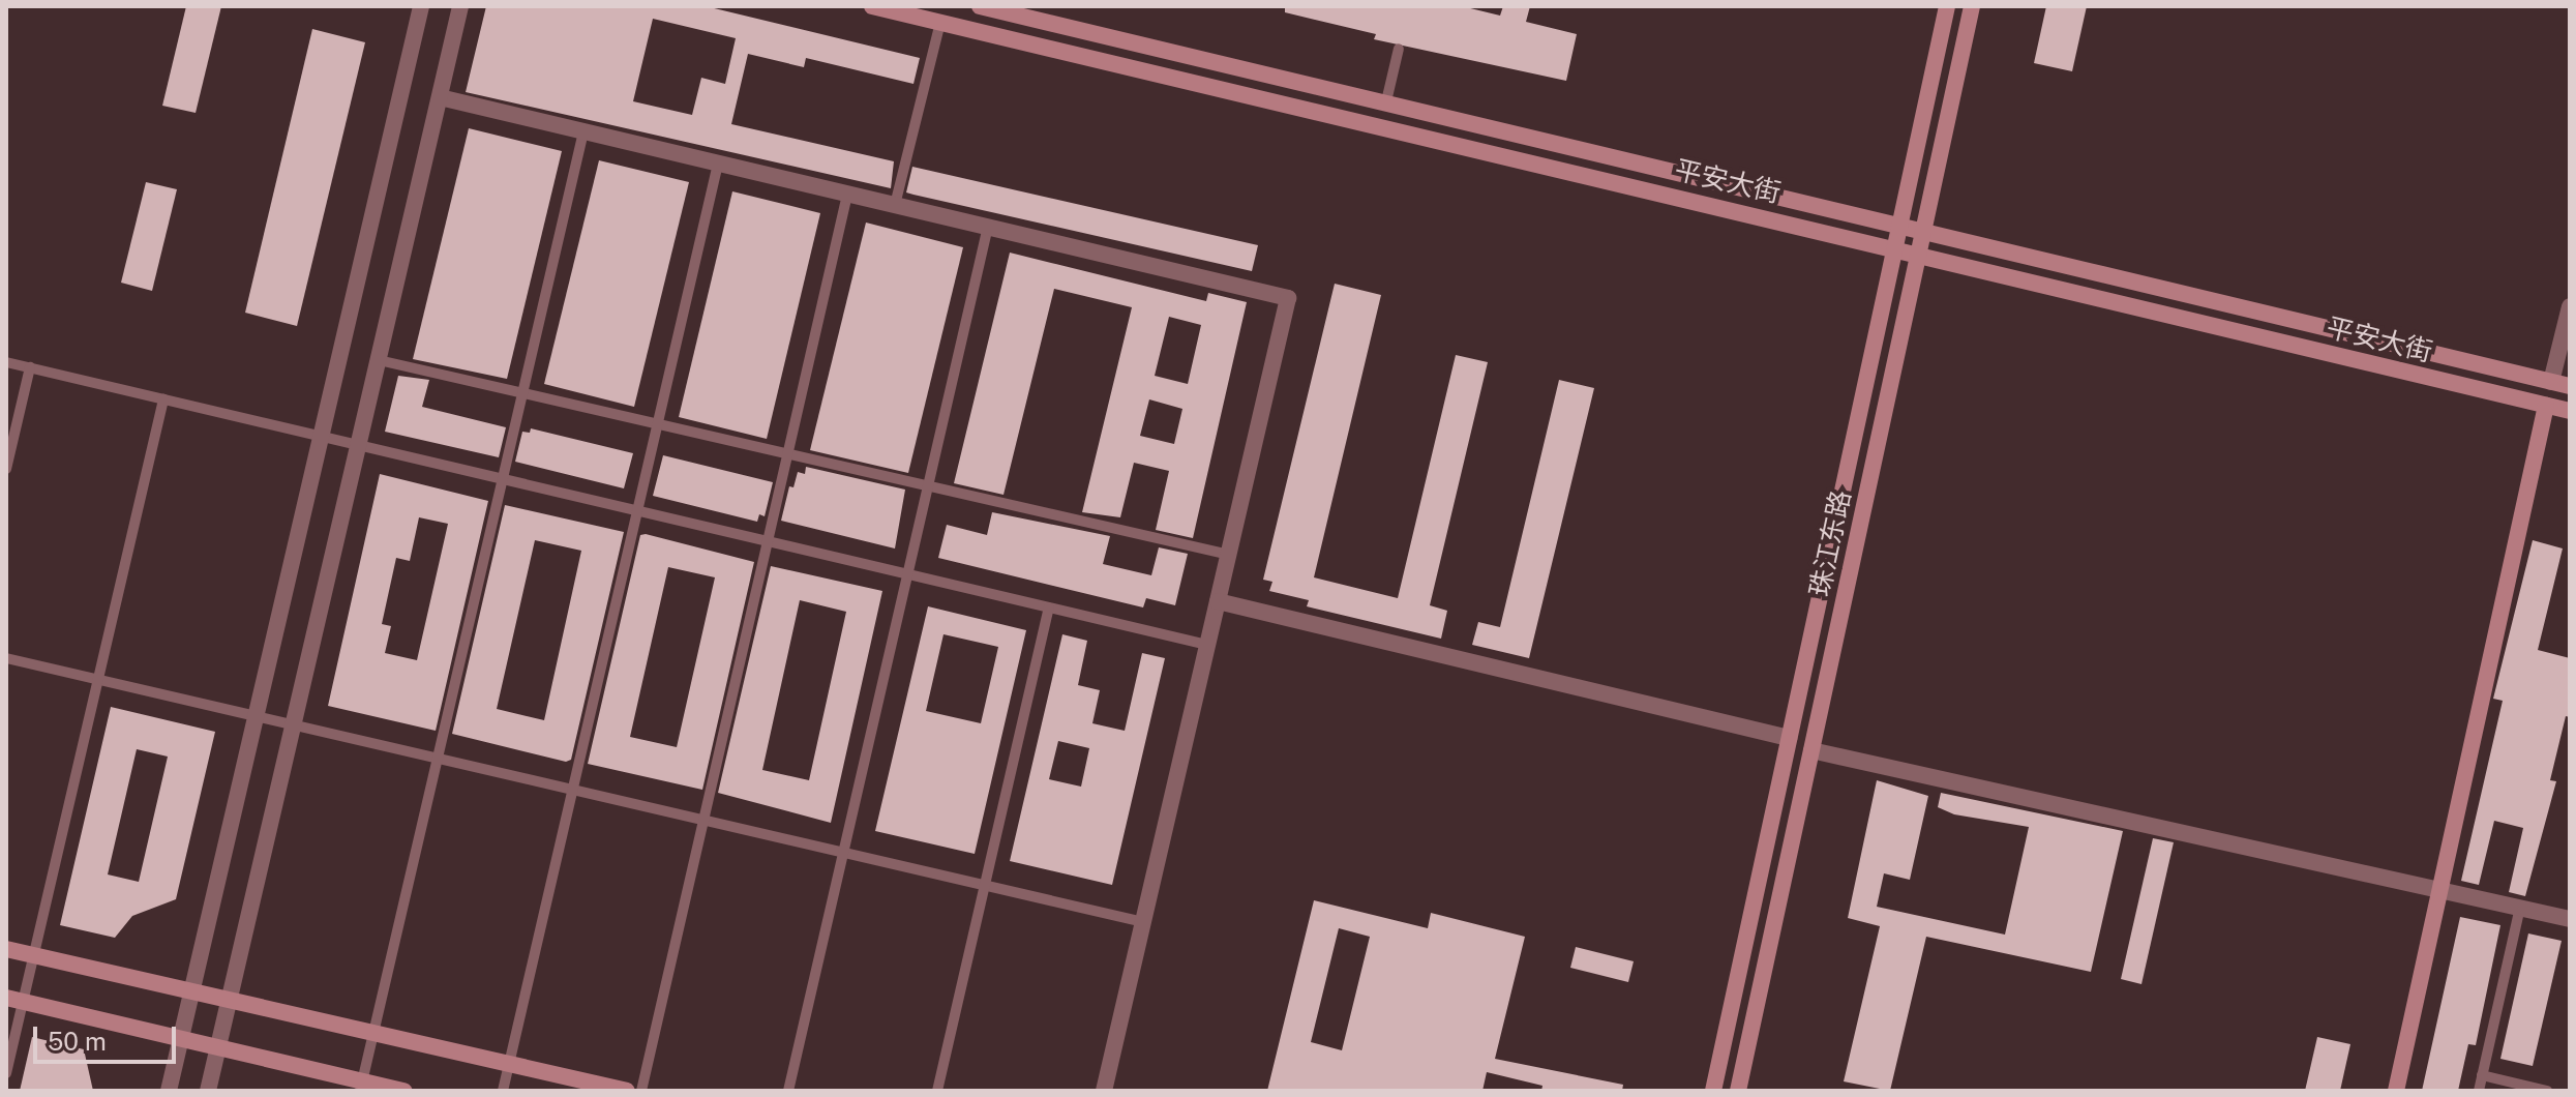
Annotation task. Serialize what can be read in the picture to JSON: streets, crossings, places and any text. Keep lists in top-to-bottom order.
{
  "streets": {
    "main road": ["平安大街", "珠江东路"]
  },
  "crossings": [
    ["平安大街", "珠江东路"]
  ],
  "scale_bar": "50 m"
}
